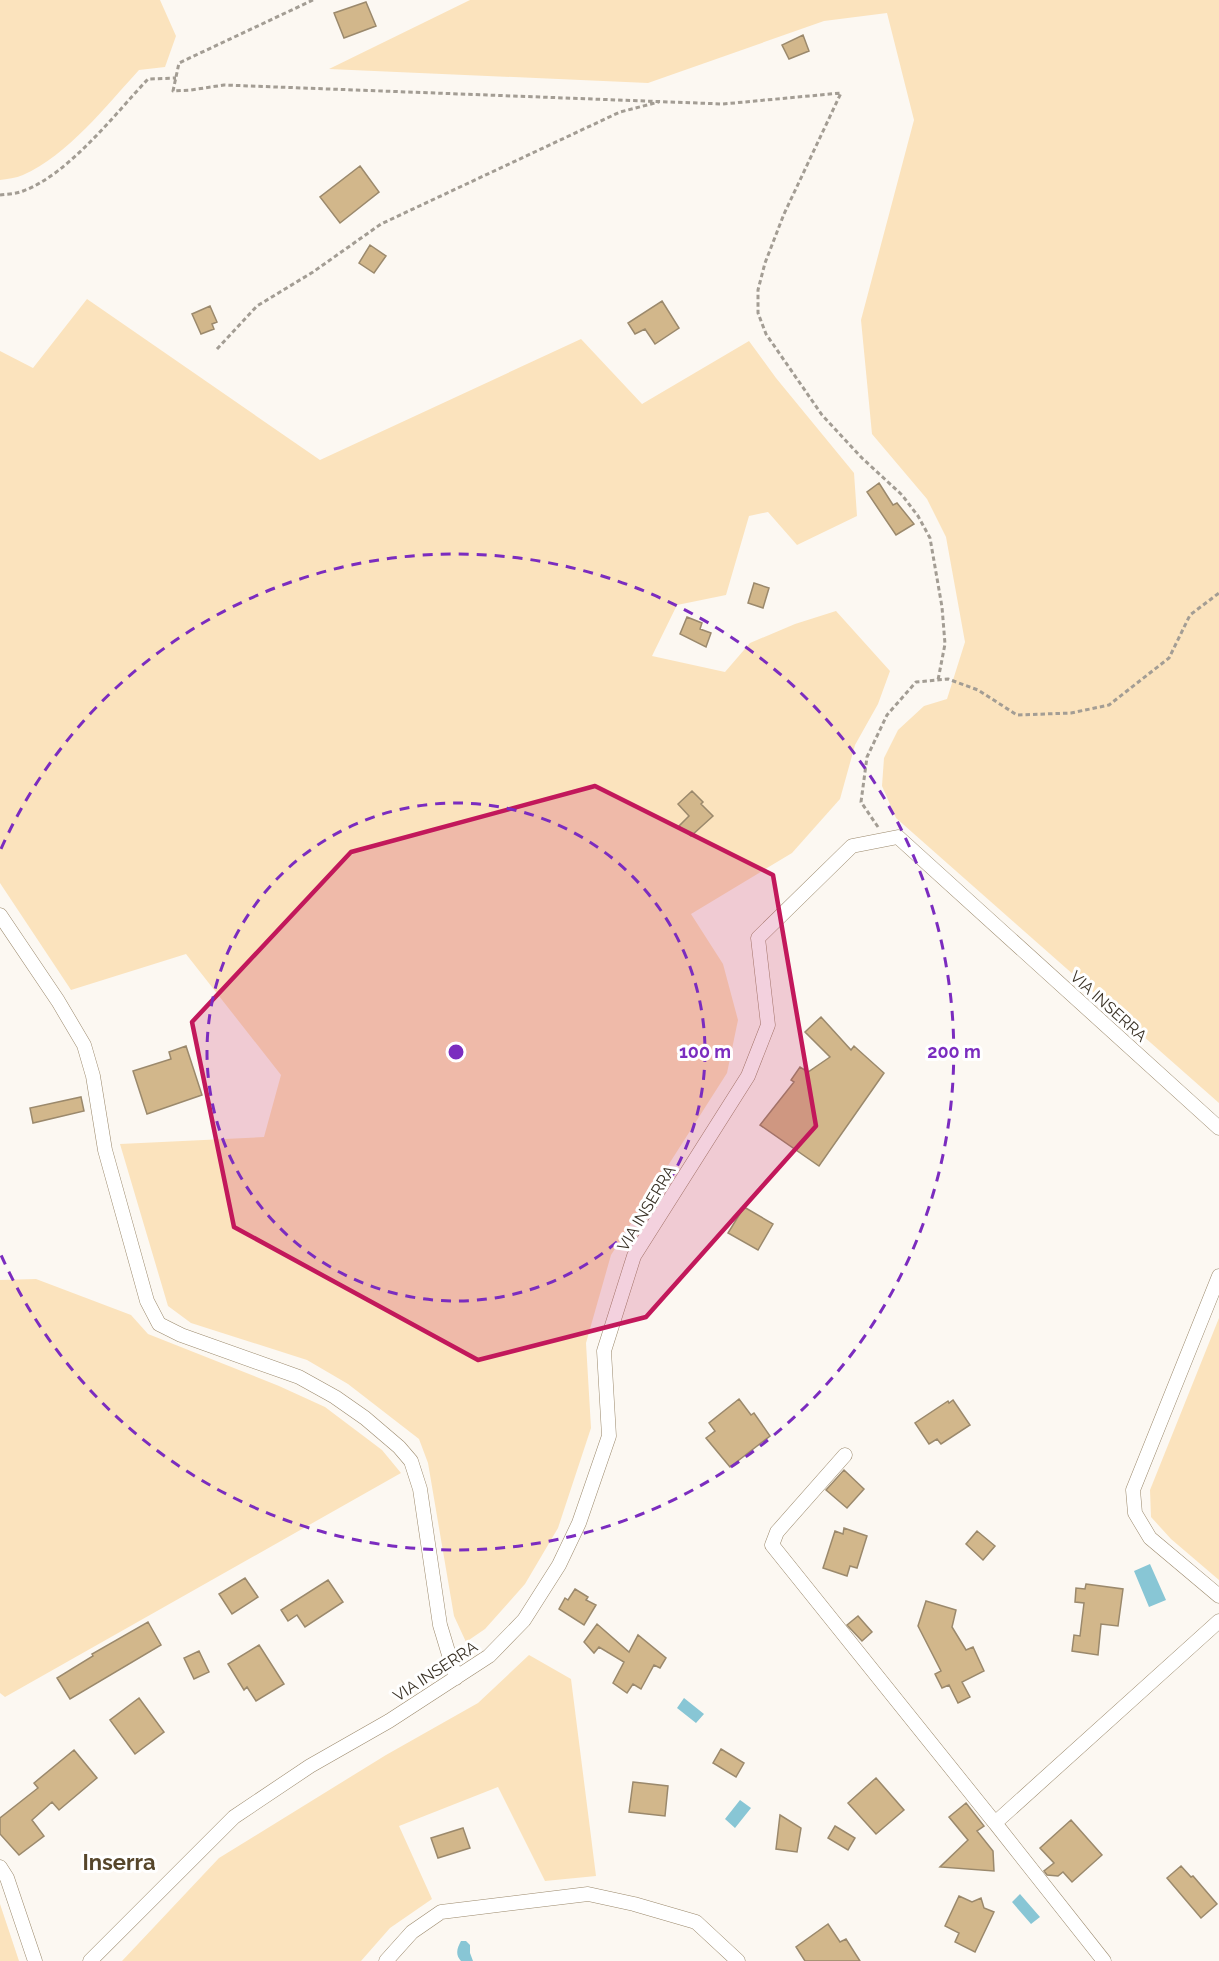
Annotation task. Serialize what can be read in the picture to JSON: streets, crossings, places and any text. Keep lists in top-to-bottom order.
{
  "streets": {
    "street": ["VIA INSERRA"]
  },
  "districts": ["Inserra"],
  "rings": ["100 m", "200 m"]
}
